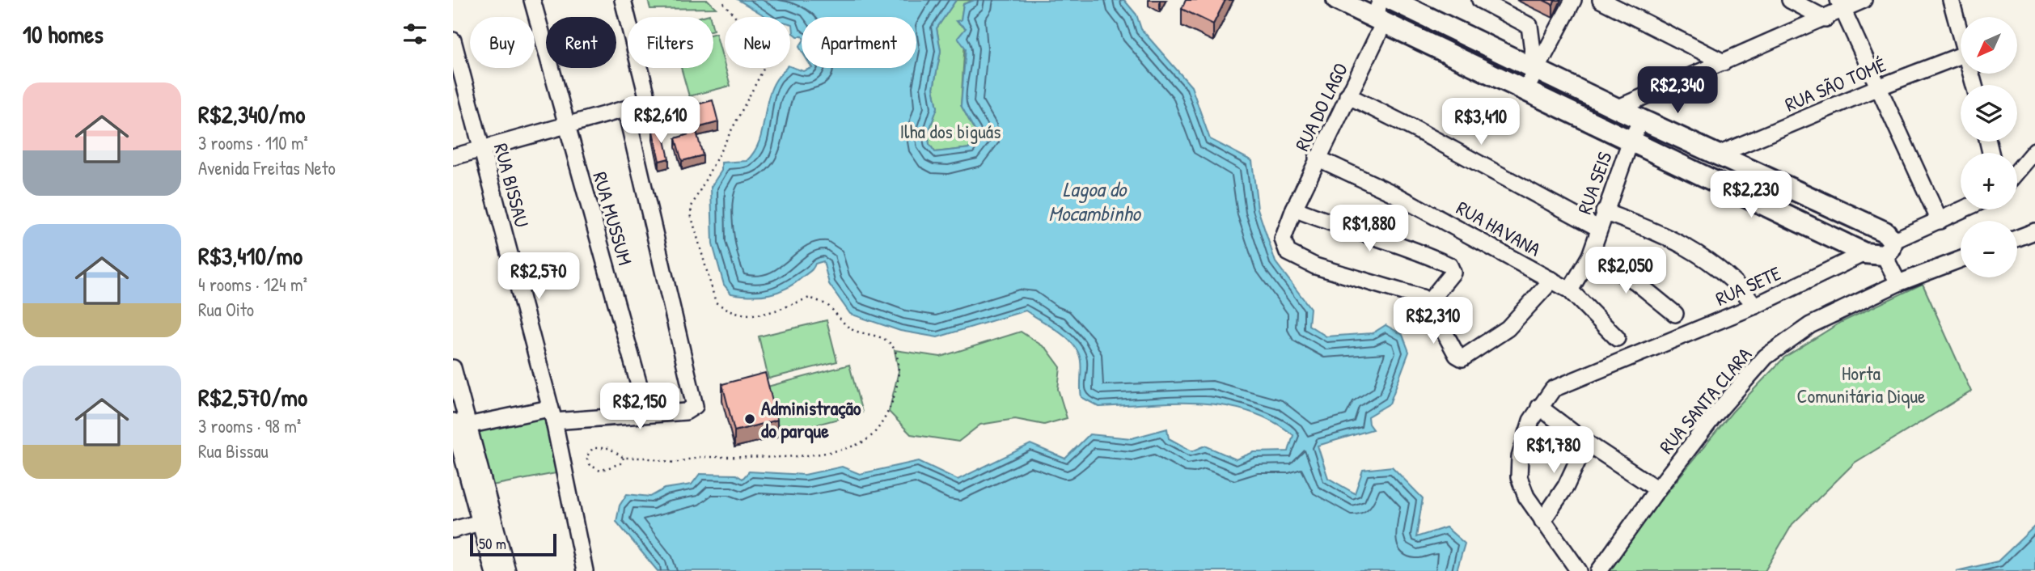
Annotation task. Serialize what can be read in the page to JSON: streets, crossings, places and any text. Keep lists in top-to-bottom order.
{
  "streets": {
    "street": [
      "RUA SÃO TOMÉ",
      "RUA DO LAGO",
      "RUA SEIS",
      "RUA BISSAU",
      "RUA MUSSUM",
      "RUA HAVANA",
      "RUA SETE",
      "RUA SANTA CLARA"
    ]
  },
  "crossings": [
    ["RUA DO LAGO", "RUA HAVANA"],
    ["RUA SEIS", "RUA HAVANA"]
  ],
  "water": ["Lagoa do Mocambinho"],
  "parks": ["Ilha dos biguás", "Horta Comunitária Dique"],
  "places": ["Administração do parque"],
  "scale_bar": "50 m",
  "north": "bottom left",
  "page": {
    "heading": "10 homes",
    "map_buttons": ["+", "−"],
    "chip": [
      "Buy",
      "Rent",
      "Filters",
      "New",
      "Apartment"
    ],
    "price": [
      "R$2,340",
      "R$2,610",
      "R$3,410",
      "R$2,230",
      "R$1,880",
      "R$2,050",
      "R$2,570",
      "R$2,310",
      "R$2,150",
      "R$1,780"
    ],
    "list": [
      {
        "name": "R$2,340/mo",
        "note": "3 rooms · 110 m² · Avenida Freitas Neto"
      },
      {
        "name": "R$3,410/mo",
        "note": "4 rooms · 124 m² · Rua Oito"
      },
      {
        "name": "R$2,570/mo",
        "note": "3 rooms · 98 m² · Rua Bissau"
      }
    ],
    "scale": "50 m"
  }
}
